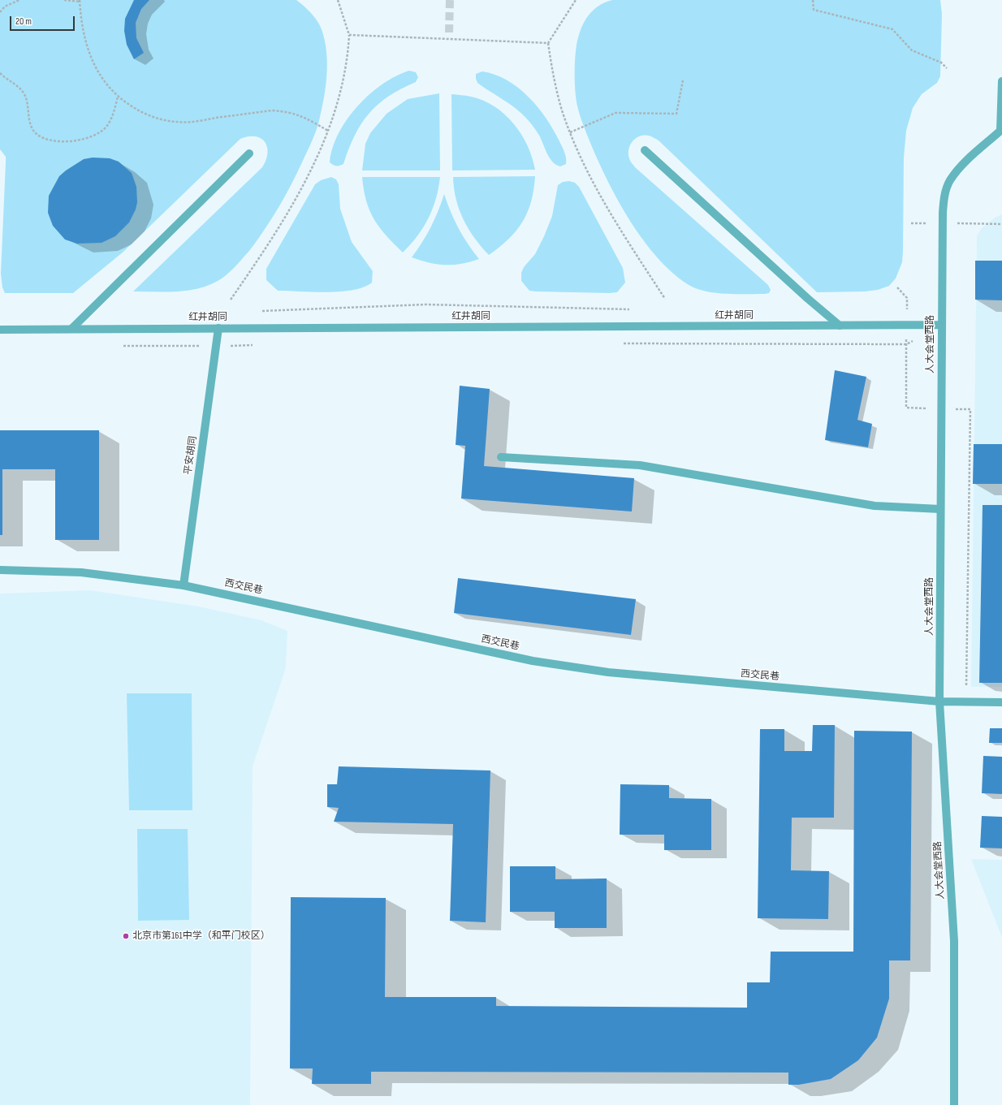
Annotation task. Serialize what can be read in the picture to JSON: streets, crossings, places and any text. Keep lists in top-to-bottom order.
{
  "streets": {
    "street": [
      "红井胡同",
      "人大会堂西路",
      "平安胡同",
      "西交民巷"
    ]
  },
  "crossings": [
    ["红井胡同", "人大会堂西路"],
    ["红井胡同", "平安胡同"],
    ["人大会堂西路", "西交民巷"],
    ["平安胡同", "西交民巷"]
  ],
  "places": ["北京市第161中学（和平门校区）"],
  "scale_bar": "20 m"
}
